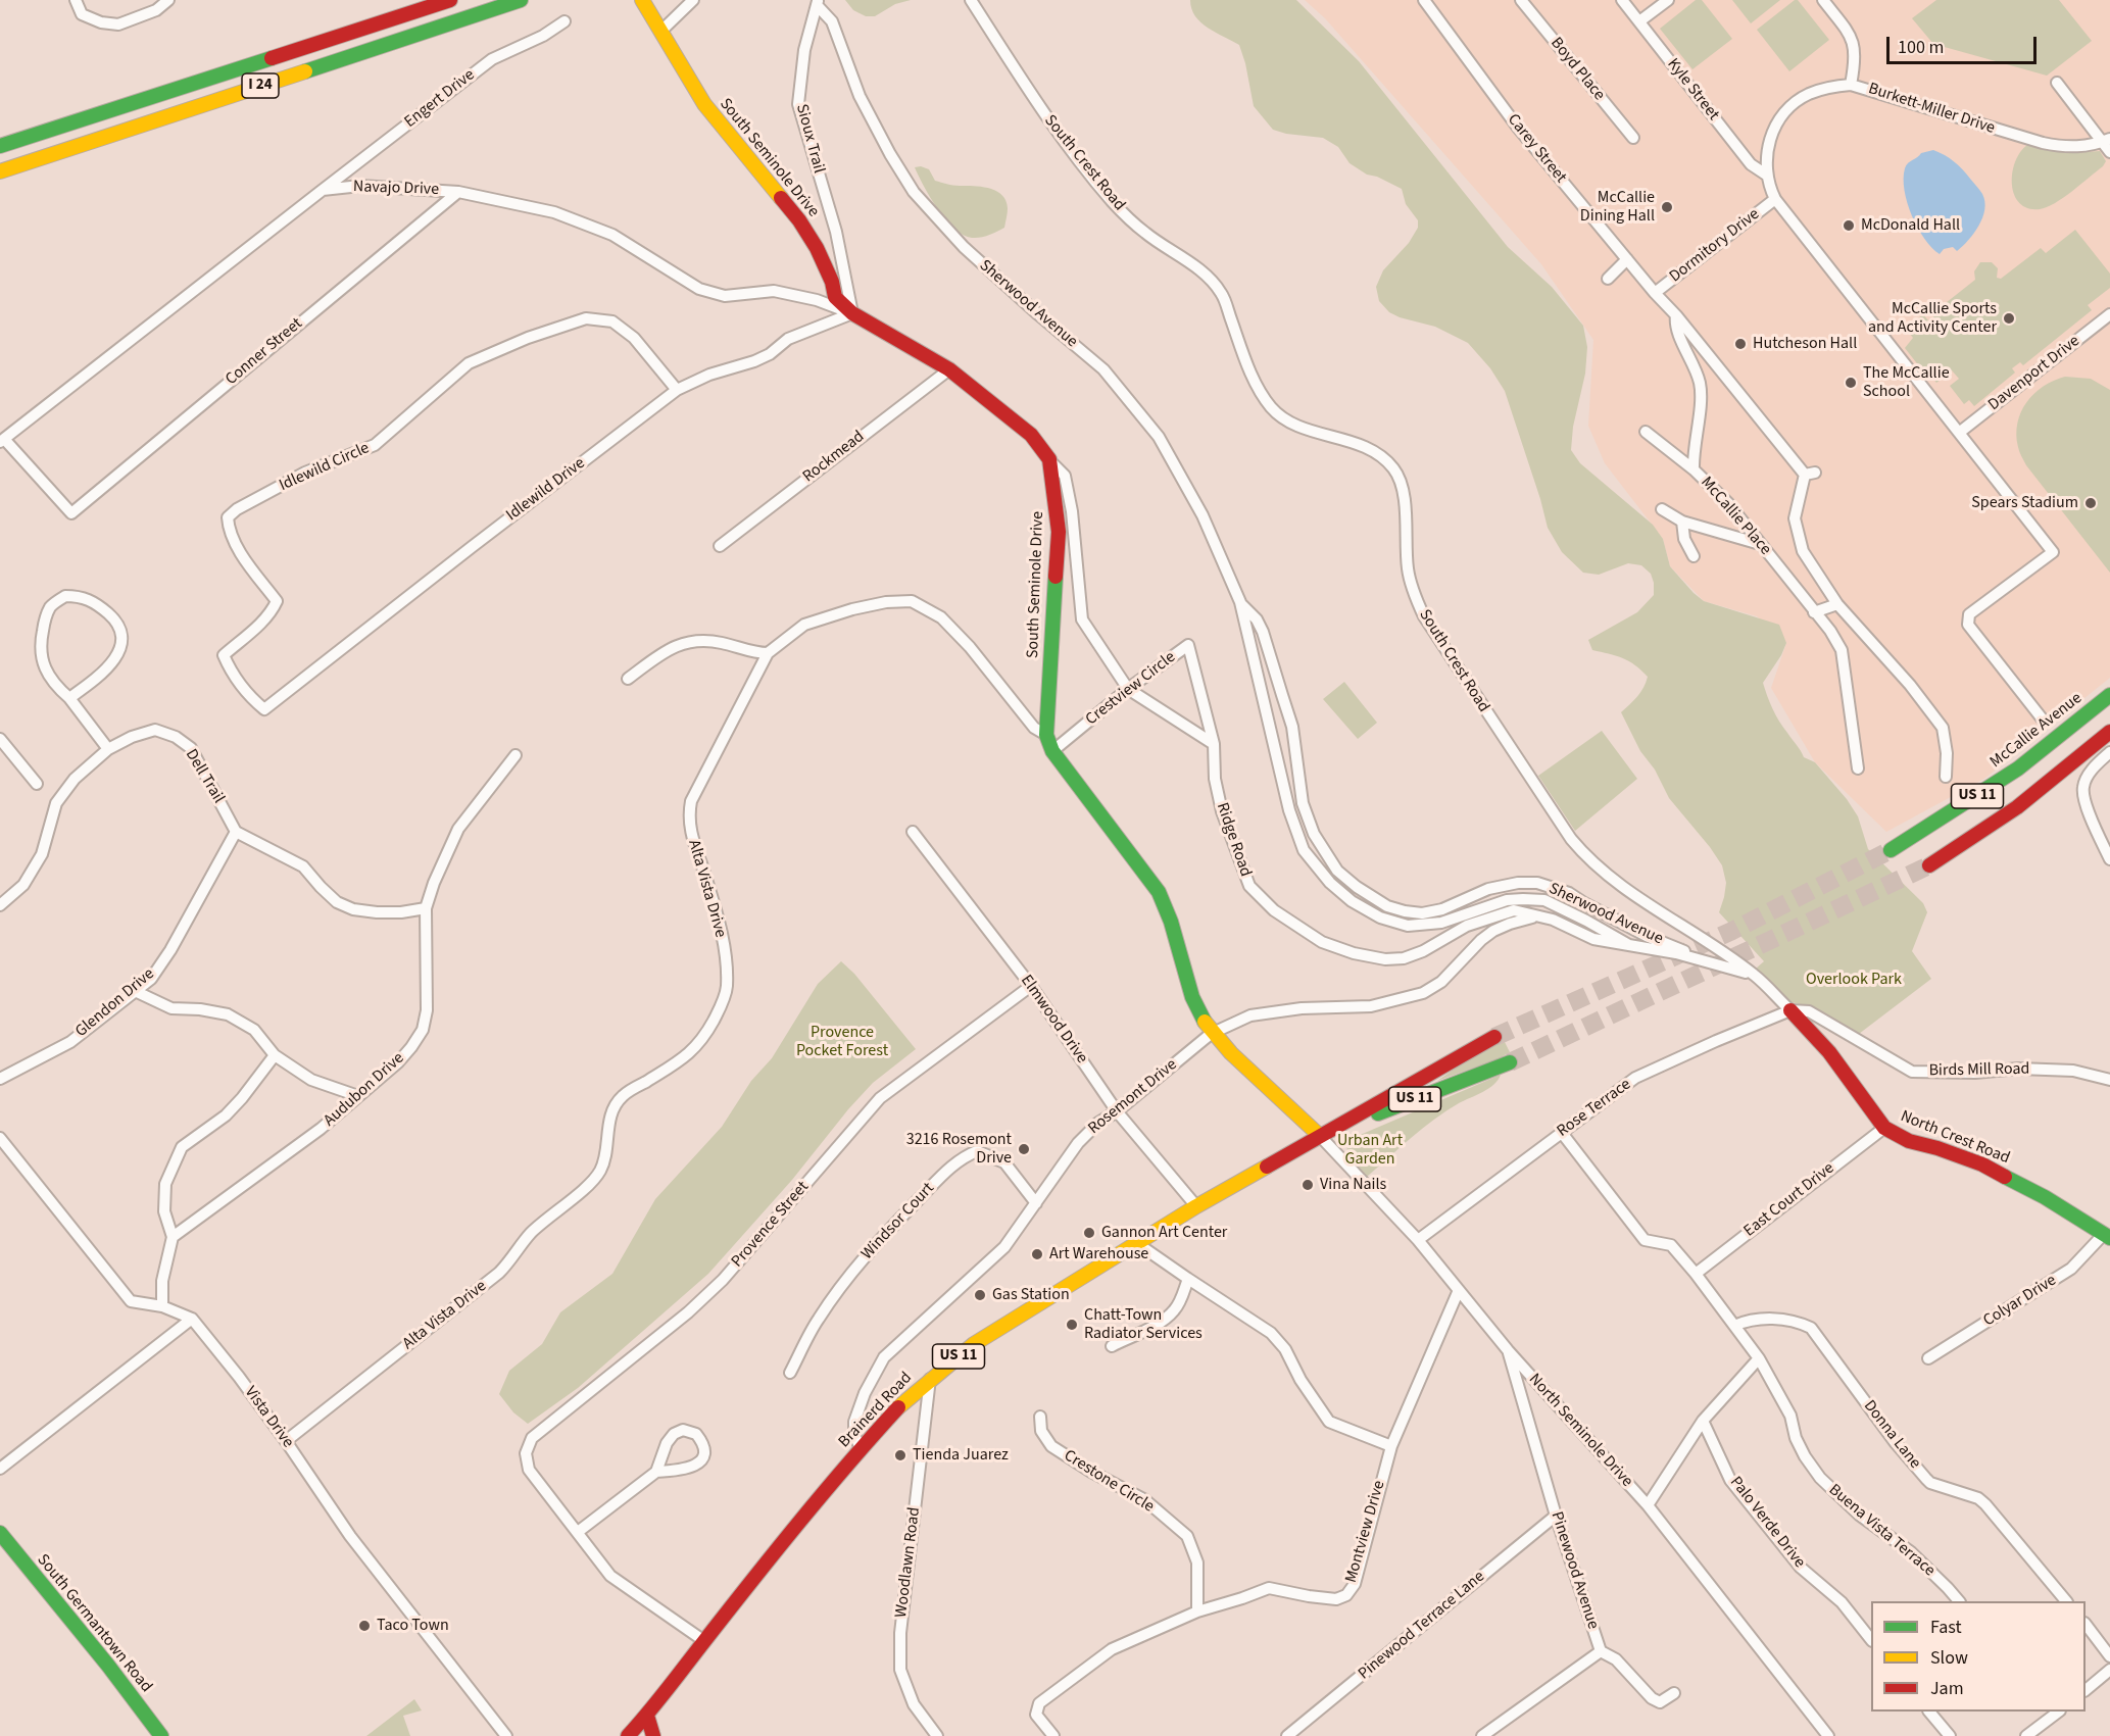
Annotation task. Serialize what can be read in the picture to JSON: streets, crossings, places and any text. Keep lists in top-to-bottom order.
{
  "streets": {
    "main road": [
      "I 24",
      "South Seminole Drive",
      "McCallie Avenue",
      "US 11",
      "North Crest Road",
      "Brainerd Road",
      "South Germantown Road"
    ],
    "street": [
      "Boyd Place",
      "Kyle Street",
      "Engert Drive",
      "Burkett-Miller Drive",
      "Sioux Trail",
      "Carey Street",
      "South Crest Road",
      "Navajo Drive",
      "Dormitory Drive",
      "Sherwood Avenue",
      "Conner Street",
      "Davenport Drive",
      "Rockmead",
      "Idlewild Circle",
      "Idlewild Drive",
      "McCallie Place",
      "Crestview Circle",
      "Dell Trail",
      "Ridge Road",
      "Alta Vista Drive",
      "Glendon Drive",
      "Elmwood Drive",
      "Birds Mill Road",
      "Audubon Drive",
      "Rosemont Drive",
      "Rose Terrace",
      "East Court Drive",
      "Windsor Court",
      "Provence Street",
      "Colyar Drive",
      "Vista Drive",
      "North Seminole Drive",
      "Donna Lane",
      "Crestone Circle",
      "Palo Verde Drive",
      "Buena Vista Terrace",
      "Montview Drive",
      "Woodlawn Road",
      "Pinewood Avenue",
      "Pinewood Terrace Lane"
    ]
  },
  "crossings": [
    ["Kyle Street", "Burkett-Miller Drive"],
    ["Engert Drive", "Navajo Drive"],
    ["Burkett-Miller Drive", "Dormitory Drive"],
    ["Burkett-Miller Drive", "Davenport Drive"],
    ["Sioux Trail", "South Seminole Drive"],
    ["Sioux Trail", "Navajo Drive"],
    ["Sioux Trail", "Sherwood Avenue"],
    ["Sioux Trail", "Idlewild Drive"],
    ["Carey Street", "Dormitory Drive"],
    ["South Seminole Drive", "Navajo Drive"],
    ["South Seminole Drive", "Rockmead"],
    ["South Seminole Drive", "Idlewild Drive"],
    ["South Seminole Drive", "Crestview Circle"],
    ["South Seminole Drive", "Alta Vista Drive"],
    ["South Seminole Drive", "Rosemont Drive"],
    ["South Seminole Drive", "Brainerd Road"],
    ["South Seminole Drive", "North Seminole Drive"],
    ["South Crest Road", "Ridge Road"],
    ["South Crest Road", "Birds Mill Road"],
    ["South Crest Road", "Rose Terrace"],
    ["South Crest Road", "North Crest Road"],
    ["Navajo Drive", "Conner Street"],
    ["Navajo Drive", "Idlewild Drive"],
    ["Sherwood Avenue", "Ridge Road"],
    ["Idlewild Circle", "Idlewild Drive"],
    ["Crestview Circle", "Ridge Road"],
    ["Dell Trail", "Glendon Drive"],
    ["Ridge Road", "Rosemont Drive"],
    ["Alta Vista Drive", "Vista Drive"],
    ["Elmwood Drive", "Rosemont Drive"],
    ["Elmwood Drive", "Provence Street"],
    ["Elmwood Drive", "Brainerd Road"],
    ["Birds Mill Road", "Rose Terrace"],
    ["Birds Mill Road", "North Crest Road"],
    ["Rosemont Drive", "Windsor Court"],
    ["Rosemont Drive", "Brainerd Road"],
    ["Rose Terrace", "North Crest Road"],
    ["Rose Terrace", "North Seminole Drive"],
    ["Rose Terrace", "Buena Vista Terrace"],
    ["North Crest Road", "East Court Drive"],
    ["North Crest Road", "Colyar Drive"],
    ["East Court Drive", "Buena Vista Terrace"],
    ["Brainerd Road", "North Seminole Drive"],
    ["Brainerd Road", "Woodlawn Road"],
    ["North Seminole Drive", "Montview Drive"],
    ["North Seminole Drive", "Pinewood Avenue"],
    ["Donna Lane", "Buena Vista Terrace"],
    ["Crestone Circle", "Montview Drive"],
    ["Pinewood Avenue", "Pinewood Terrace Lane"]
  ],
  "parks": ["Overlook Park", "Provence Pocket Forest", "Urban Art Garden"],
  "places": [
    "McCallie Dining Hall",
    "McDonald Hall",
    "McCallie Sports and Activity Center",
    "Hutcheson Hall",
    "The McCallie School",
    "Spears Stadium",
    "3216 Rosemont Drive",
    "Vina Nails",
    "Gannon Art Center",
    "Art Warehouse",
    "Gas Station",
    "Chatt-Town Radiator Services",
    "Tienda Juarez",
    "Taco Town"
  ],
  "legend": ["Fast", "Slow", "Jam"],
  "scale_bar": "100 m"
}
